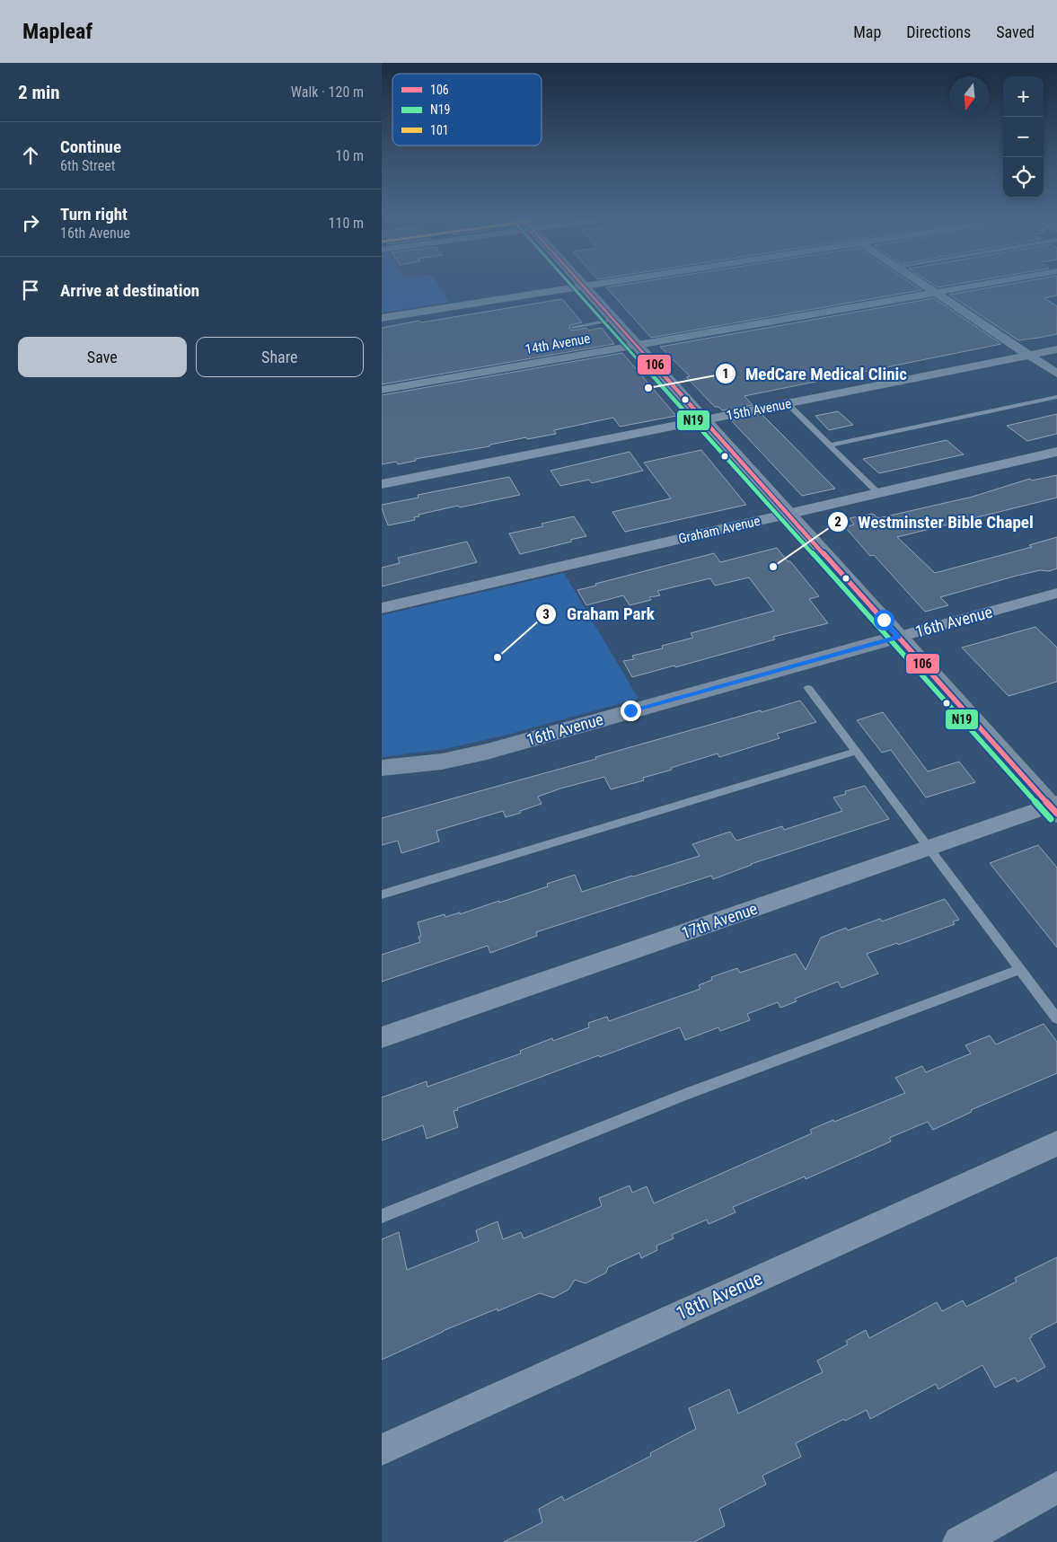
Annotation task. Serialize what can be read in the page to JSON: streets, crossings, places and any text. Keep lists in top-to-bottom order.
{
  "streets": {
    "street": [
      "14th Avenue",
      "15th Avenue",
      "Graham Avenue",
      "16th Avenue",
      "17th Avenue",
      "18th Avenue"
    ]
  },
  "places": ["MedCare Medical Clinic", "Westminster Bible Chapel", "Graham Park"],
  "lines": ["transit line 106", "transit line N19"],
  "legend": ["106", "N19", "101"],
  "north": "bottom",
  "page": {
    "header": "Mapleaf",
    "nav": ["Map", "Directions", "Saved"],
    "heading": ["2 min", "Walk · 120 m"],
    "map_buttons": ["+", "−"],
    "list": [
      ["Continue", "6th Street", "10 m"],
      ["Turn right", "16th Avenue", "110 m"],
      "Arrive at destination"
    ],
    "buttons": ["Save", "Share"]
  }
}
